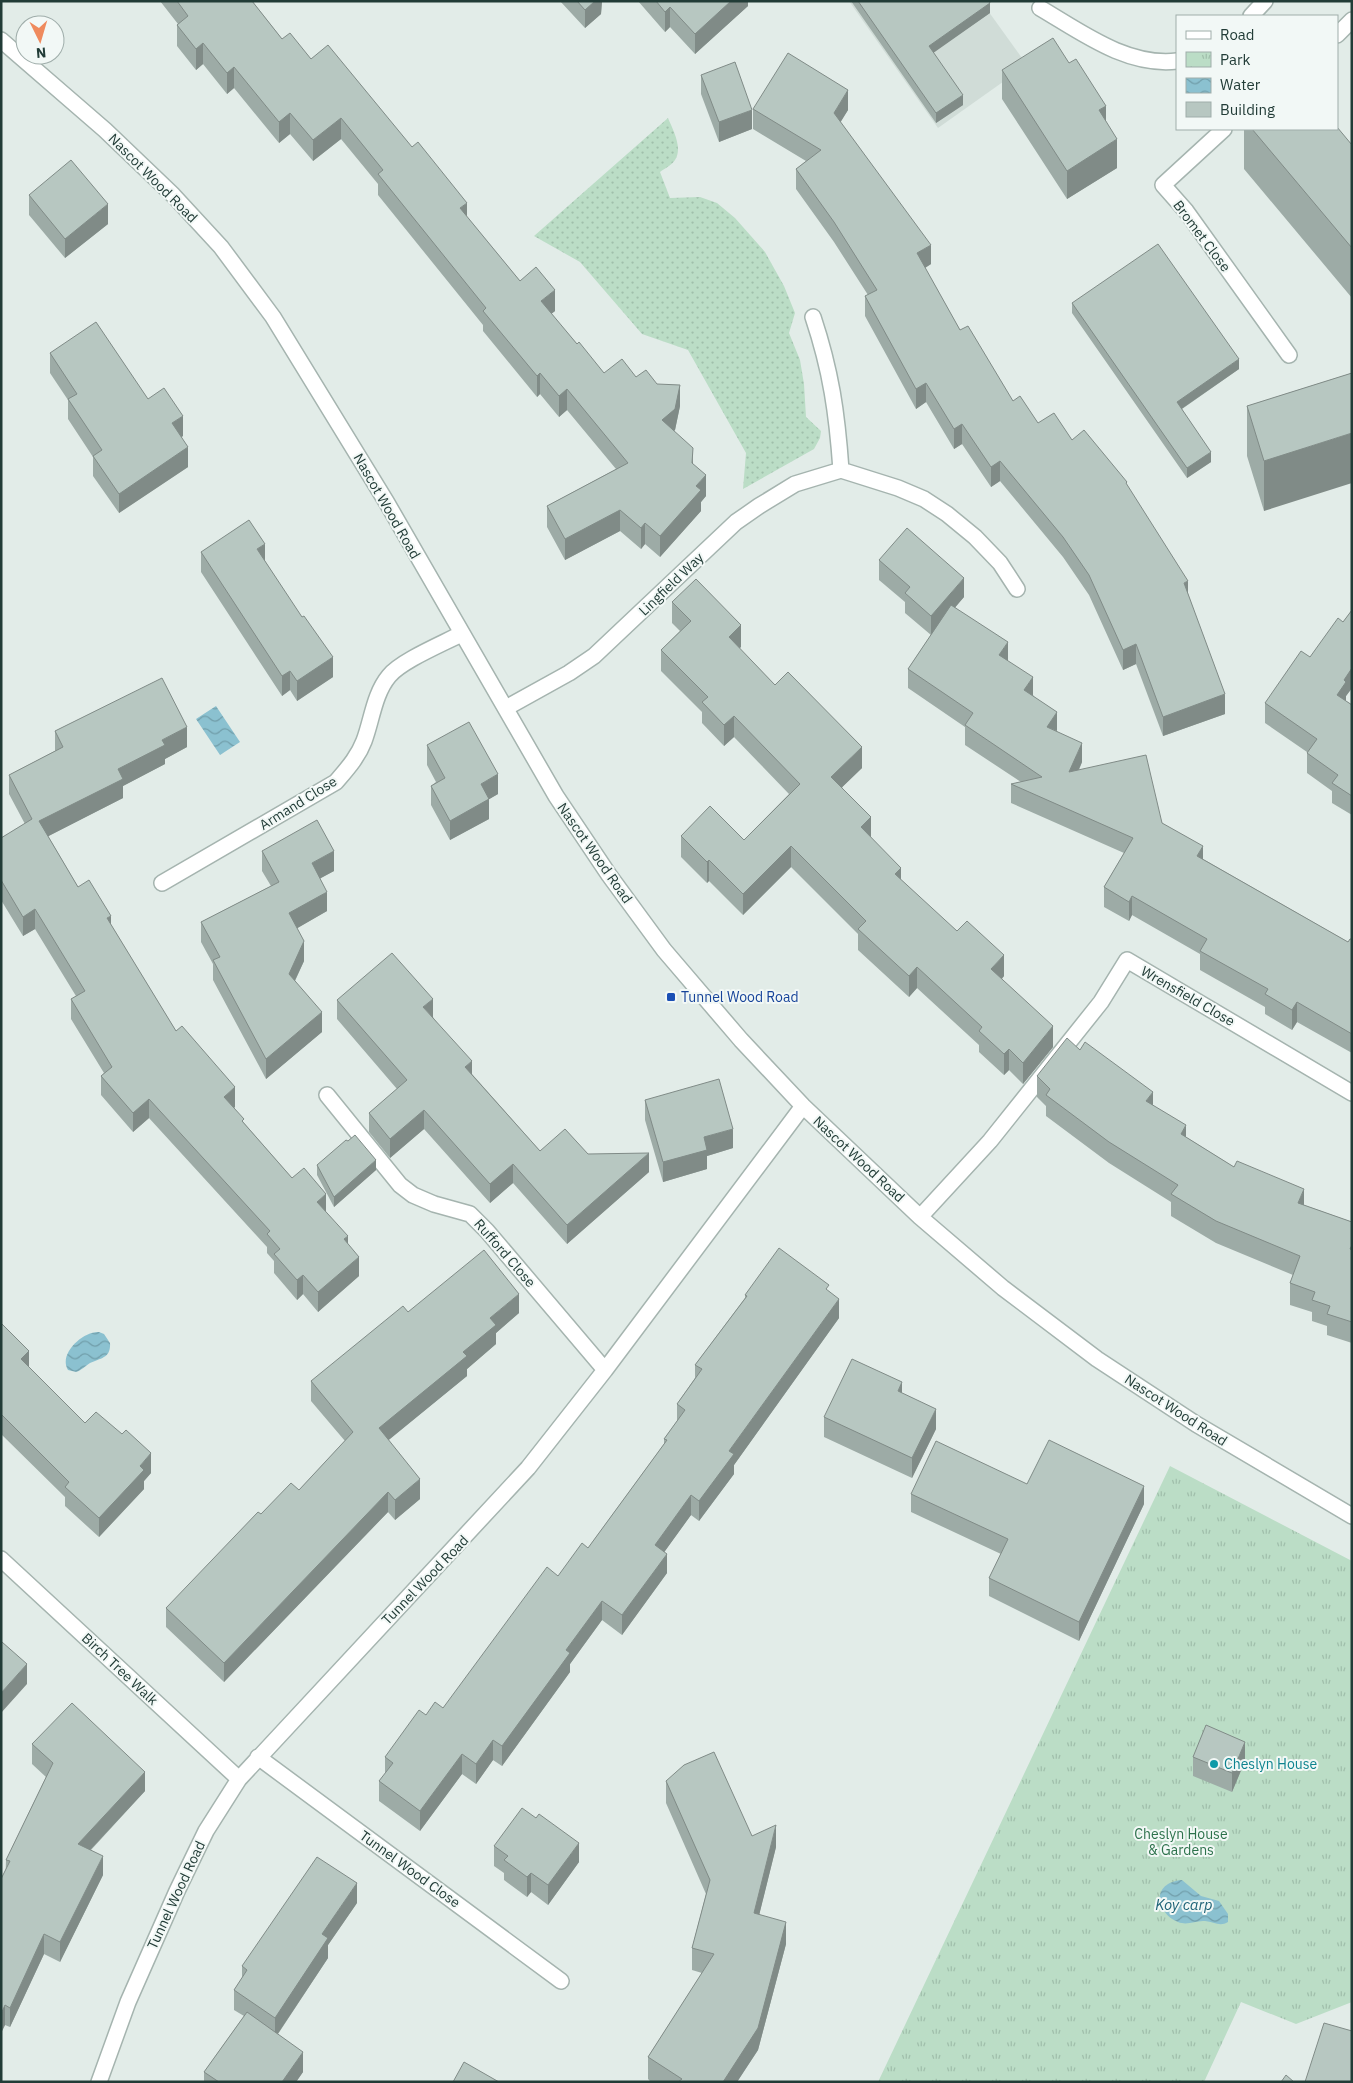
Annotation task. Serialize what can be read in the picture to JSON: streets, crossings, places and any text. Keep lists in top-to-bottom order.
{
  "streets": {
    "street": [
      "Nascot Wood Road",
      "Bromet Close",
      "Lingfield Way",
      "Armand Close",
      "Wrensfield Close",
      "Rufford Close",
      "Tunnel Wood Road",
      "Birch Tree Walk",
      "Tunnel Wood Close"
    ]
  },
  "crossings": [
    ["Nascot Wood Road", "Lingfield Way"],
    ["Nascot Wood Road", "Armand Close"],
    ["Nascot Wood Road", "Wrensfield Close"],
    ["Nascot Wood Road", "Tunnel Wood Road"],
    ["Rufford Close", "Tunnel Wood Road"],
    ["Tunnel Wood Road", "Birch Tree Walk"],
    ["Tunnel Wood Road", "Tunnel Wood Close"]
  ],
  "water": ["Koy carp"],
  "parks": ["Cheslyn House & Gardens"],
  "places": {
    "transit": ["Tunnel Wood Road"],
    "other": ["Cheslyn House"]
  },
  "legend": [
    "Road",
    "Park",
    "Water",
    "Building"
  ],
  "north": "bottom"
}
